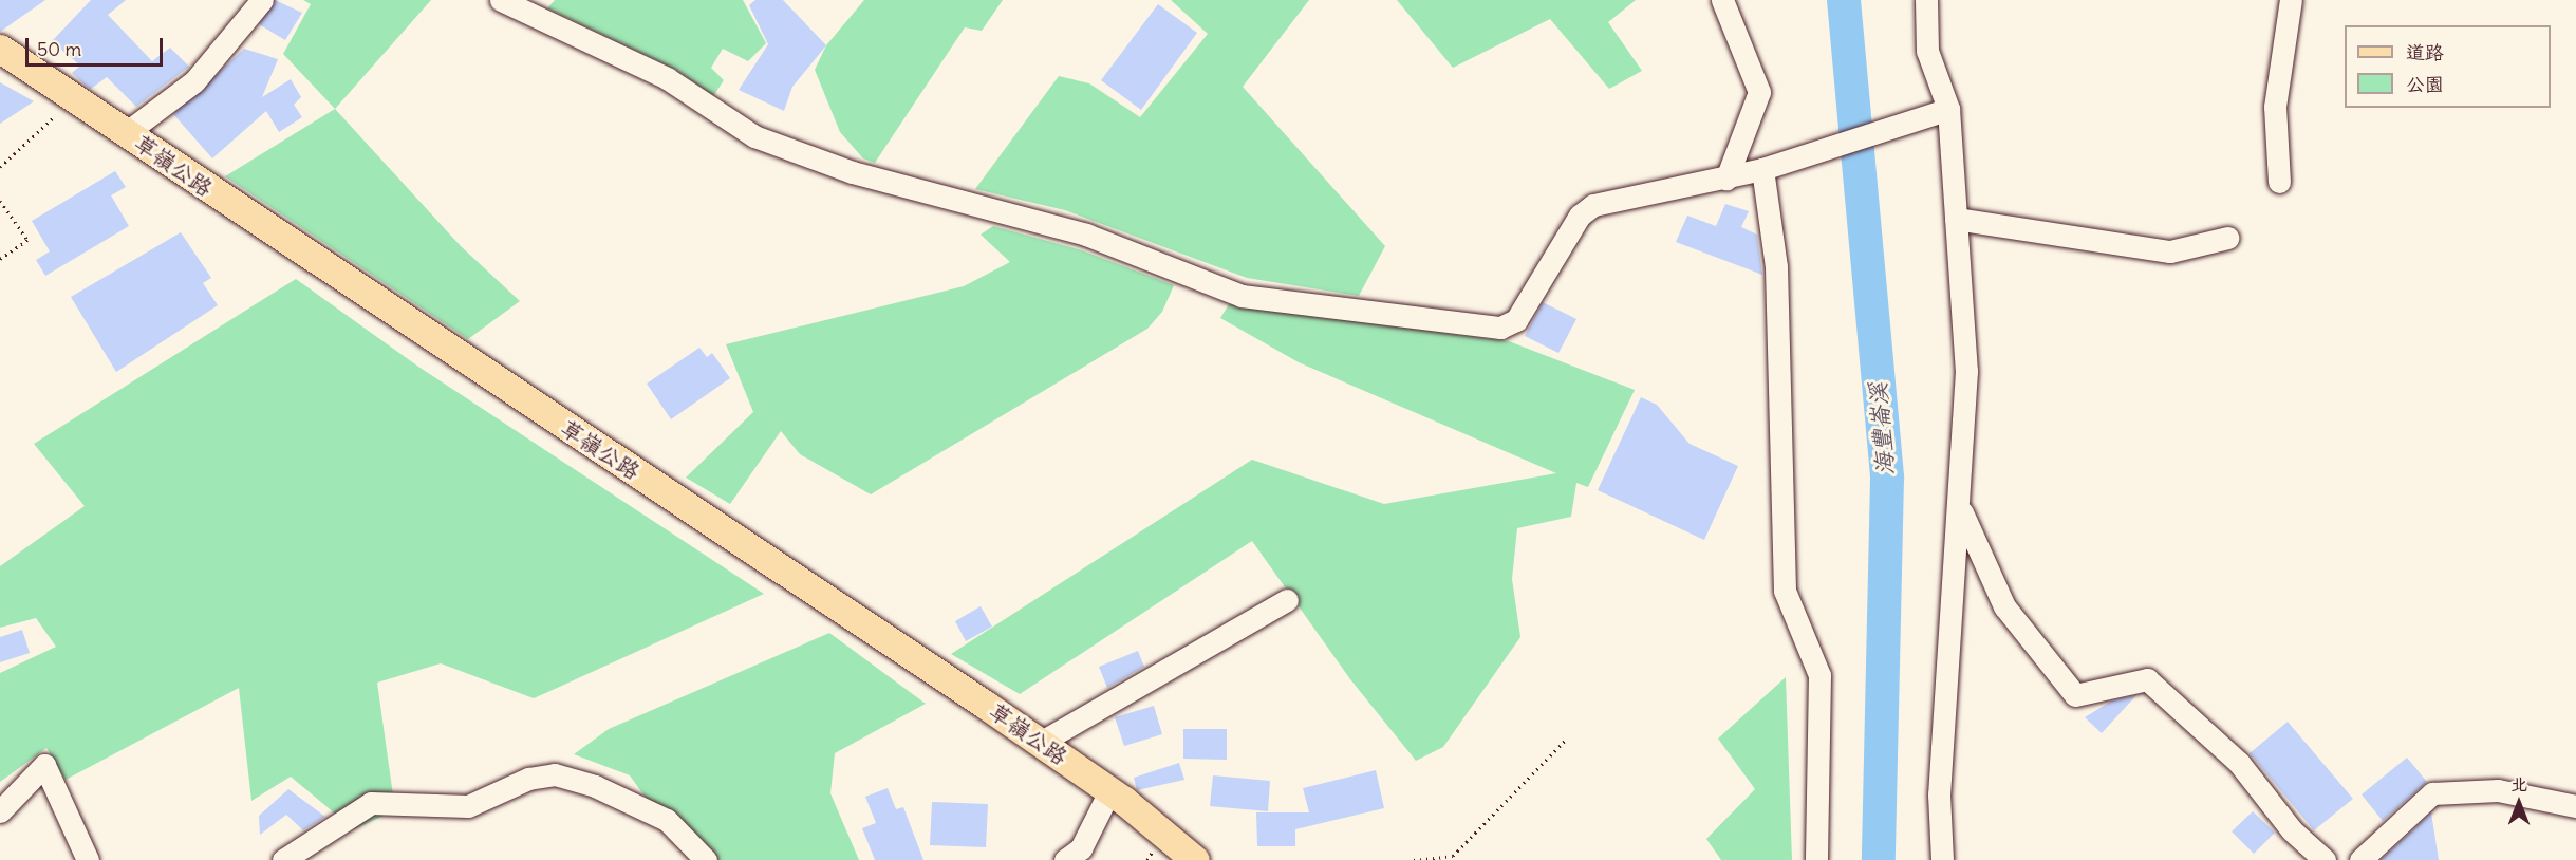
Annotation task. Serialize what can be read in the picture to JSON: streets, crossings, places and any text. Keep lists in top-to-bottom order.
{
  "streets": {
    "main road": ["草嶺公路"]
  },
  "water": ["海豐崙溪"],
  "legend": ["道路", "公園"],
  "scale_bar": "50 m",
  "north": "top"
}
